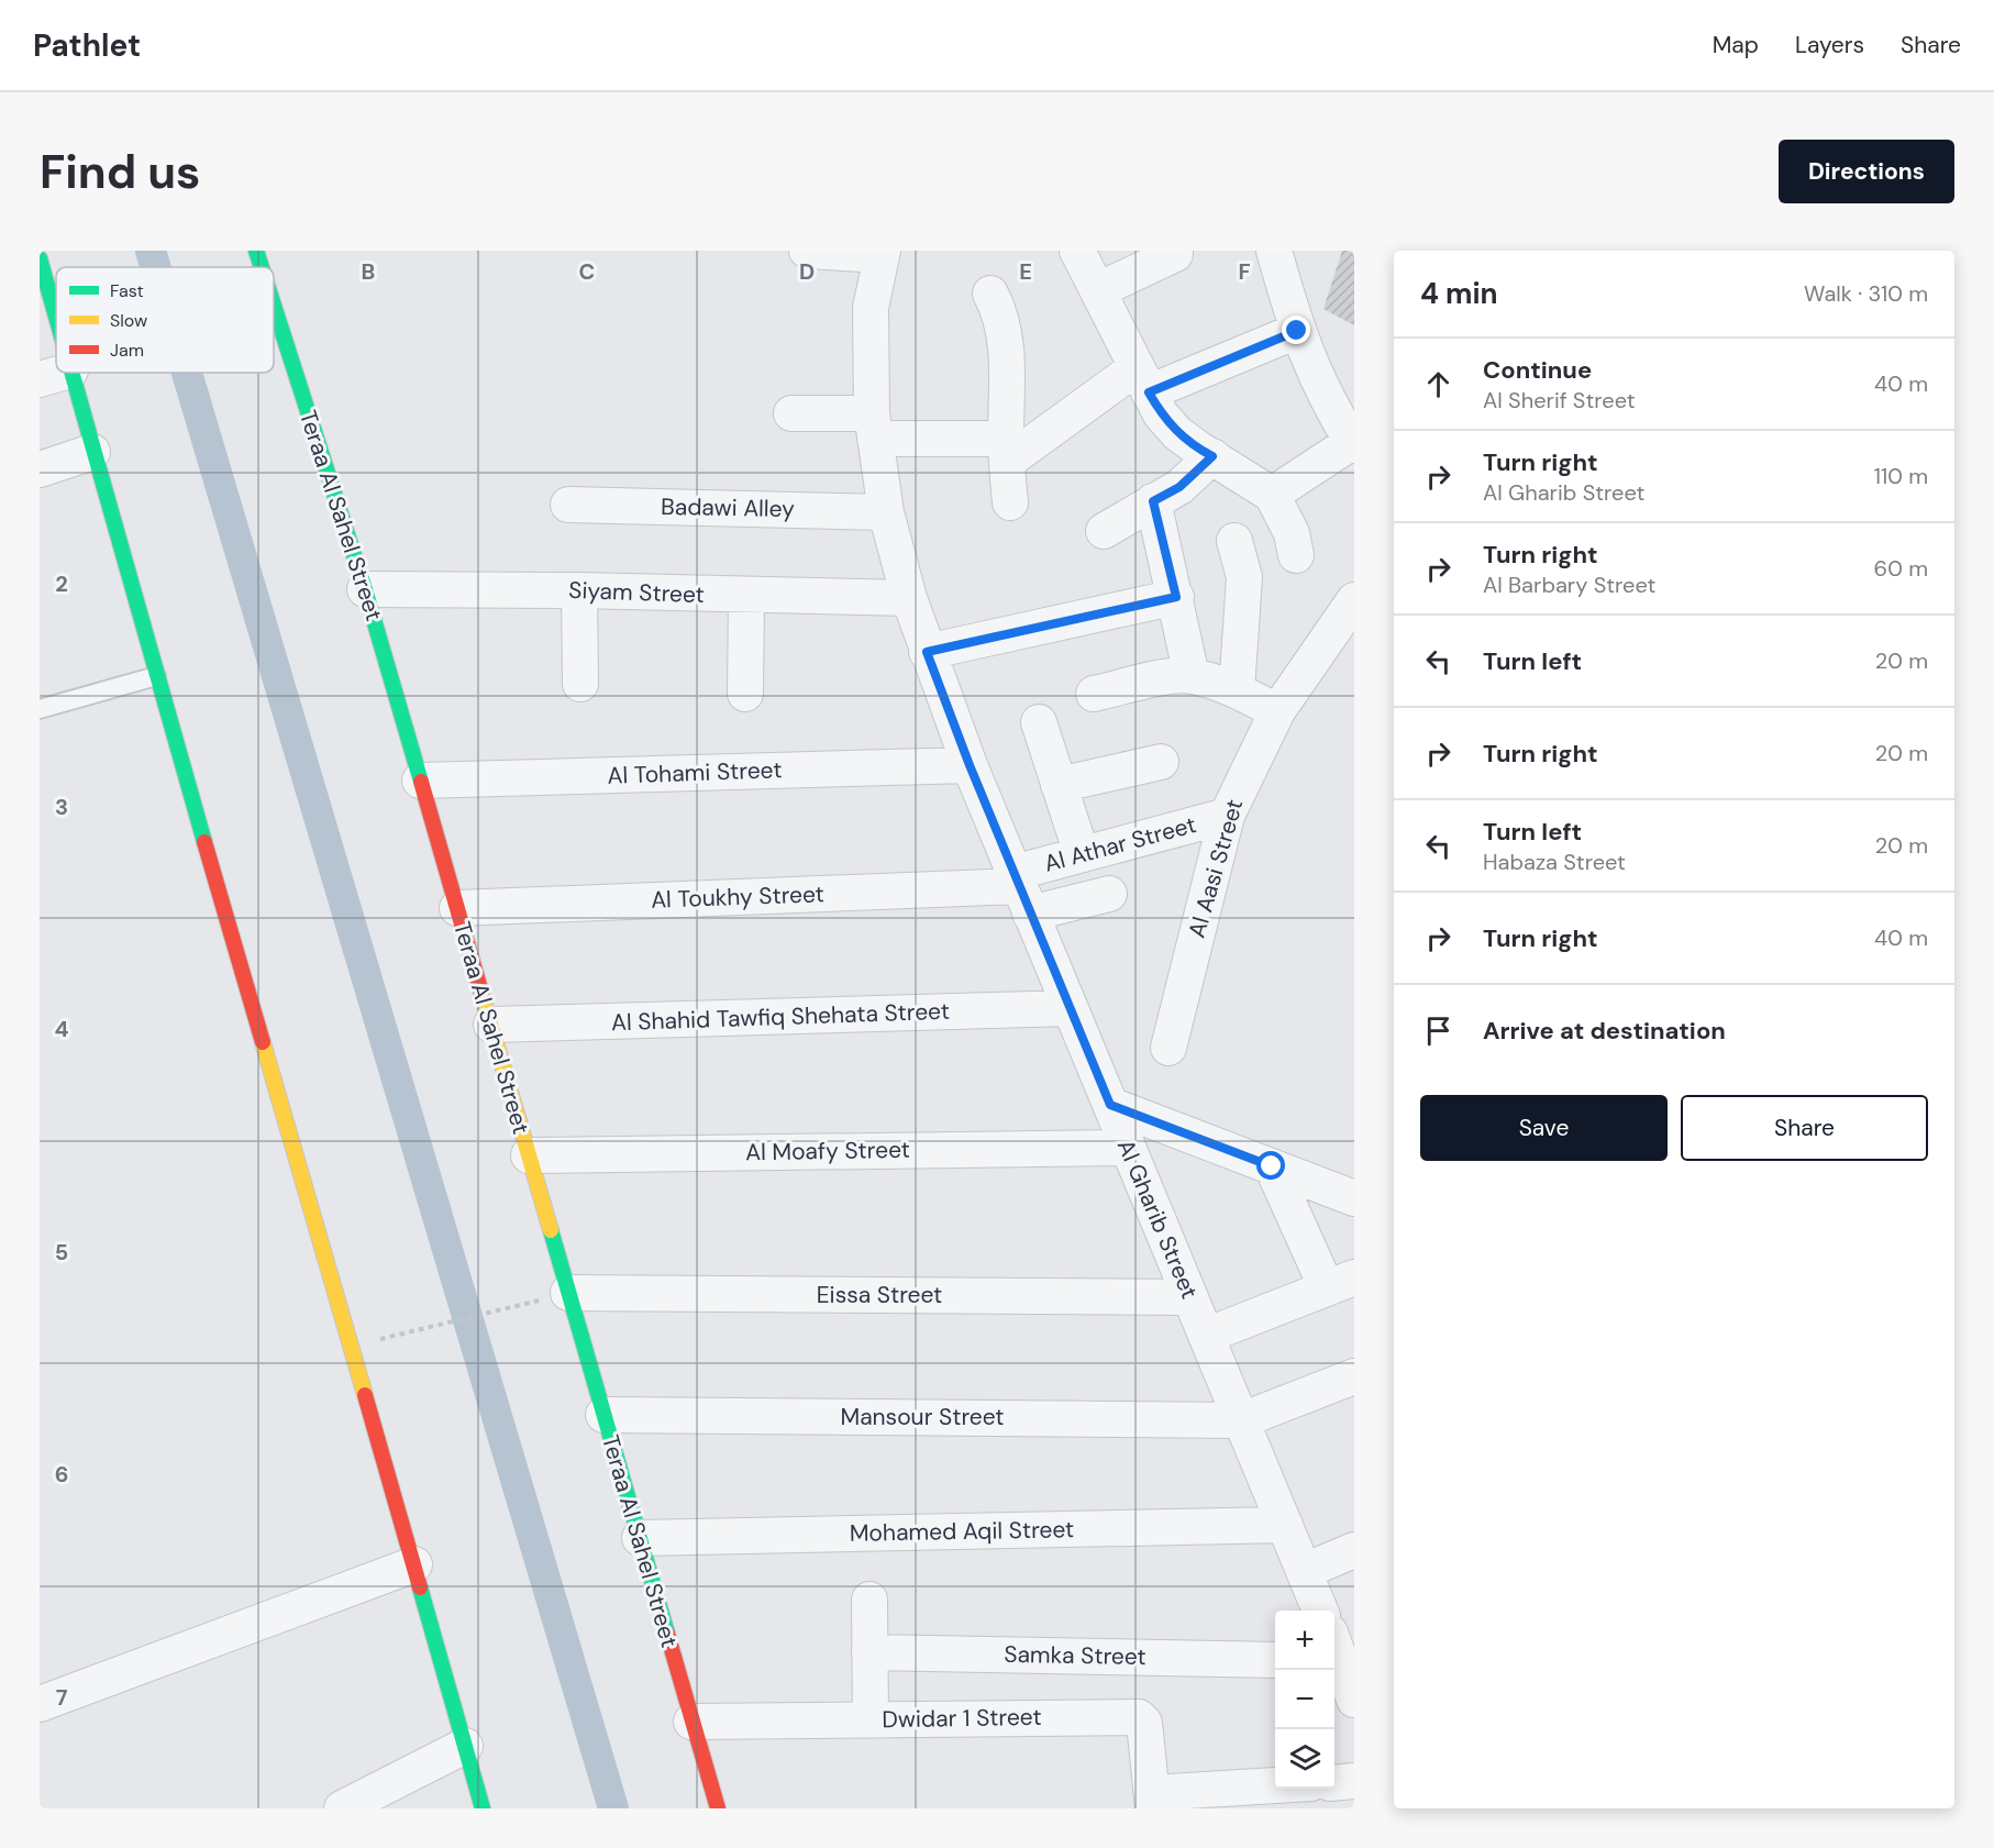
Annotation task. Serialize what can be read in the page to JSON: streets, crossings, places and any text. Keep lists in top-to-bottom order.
{
  "streets": {
    "street": [
      "Badawi Alley",
      "Teraa Al Sahel Street",
      "Siyam Street",
      "Al Tohami Street",
      "Al Athar Street",
      "Al Aasi Street",
      "Al Toukhy Street",
      "Al Shahid Tawfiq Shehata Street",
      "Al Moafy Street",
      "Al Gharib Street",
      "Eissa Street",
      "Mansour Street",
      "Mohamed Aqil Street",
      "Samka Street",
      "Dwidar 1 Street"
    ]
  },
  "crossings": [
    ["Badawi Alley", "Al Gharib Street"],
    ["Teraa Al Sahel Street", "Siyam Street"],
    ["Teraa Al Sahel Street", "Al Tohami Street"],
    ["Teraa Al Sahel Street", "Al Toukhy Street"],
    ["Teraa Al Sahel Street", "Al Shahid Tawfiq Shehata Street"],
    ["Teraa Al Sahel Street", "Al Moafy Street"],
    ["Teraa Al Sahel Street", "Eissa Street"],
    ["Teraa Al Sahel Street", "Mansour Street"],
    ["Teraa Al Sahel Street", "Mohamed Aqil Street"],
    ["Teraa Al Sahel Street", "Dwidar 1 Street"],
    ["Siyam Street", "Al Gharib Street"],
    ["Al Tohami Street", "Al Gharib Street"],
    ["Al Athar Street", "Al Aasi Street"],
    ["Al Athar Street", "Al Toukhy Street"],
    ["Al Athar Street", "Al Gharib Street"],
    ["Al Toukhy Street", "Al Gharib Street"],
    ["Al Shahid Tawfiq Shehata Street", "Al Gharib Street"],
    ["Al Moafy Street", "Al Gharib Street"],
    ["Al Gharib Street", "Eissa Street"],
    ["Al Gharib Street", "Mansour Street"],
    ["Al Gharib Street", "Mohamed Aqil Street"]
  ],
  "legend": ["Fast", "Slow", "Jam"],
  "page": {
    "header": "Pathlet",
    "nav": ["Map", "Layers", "Share"],
    "buttons": [
      "Directions",
      ["Save", "Share"]
    ],
    "title": "Find us",
    "heading": ["4 min", "Walk · 310 m"],
    "list": [
      ["Continue", "Al Sherif Street", "40 m"],
      ["Turn right", "Al Gharib Street", "110 m"],
      ["Turn right", "Al Barbary Street", "60 m"],
      ["Turn left", "20 m"],
      ["Turn right", "20 m"],
      ["Turn left", "Habaza Street", "20 m"],
      ["Turn right", "40 m"],
      "Arrive at destination"
    ],
    "map_buttons": ["+", "−"]
  },
  "grid": {
    "columns": [
      "B",
      "C",
      "D",
      "E",
      "F"
    ],
    "rows": [
      "2",
      "3",
      "4",
      "5",
      "6",
      "7"
    ]
  }
}
